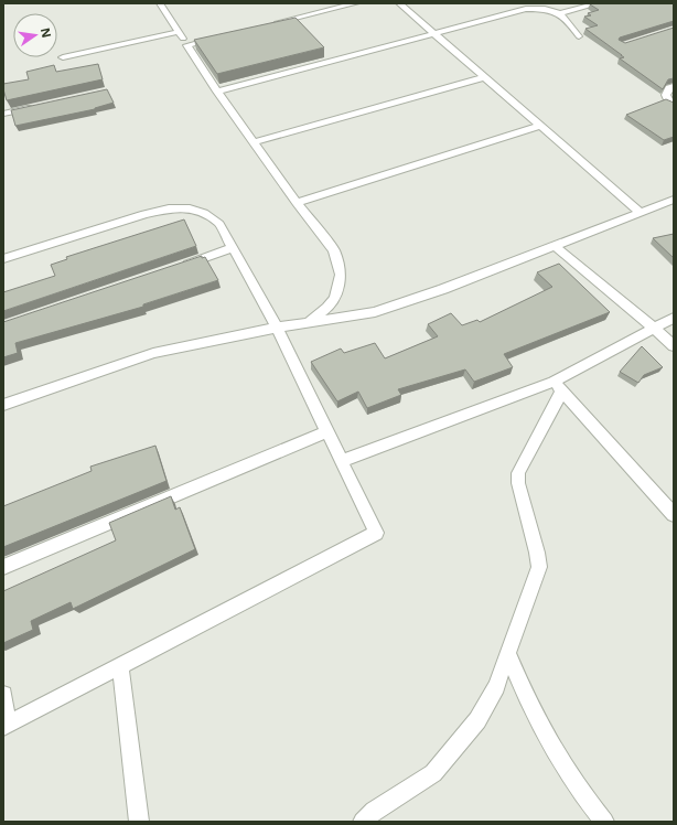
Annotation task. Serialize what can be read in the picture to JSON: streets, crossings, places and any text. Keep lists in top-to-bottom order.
{
  "north": "right"
}
